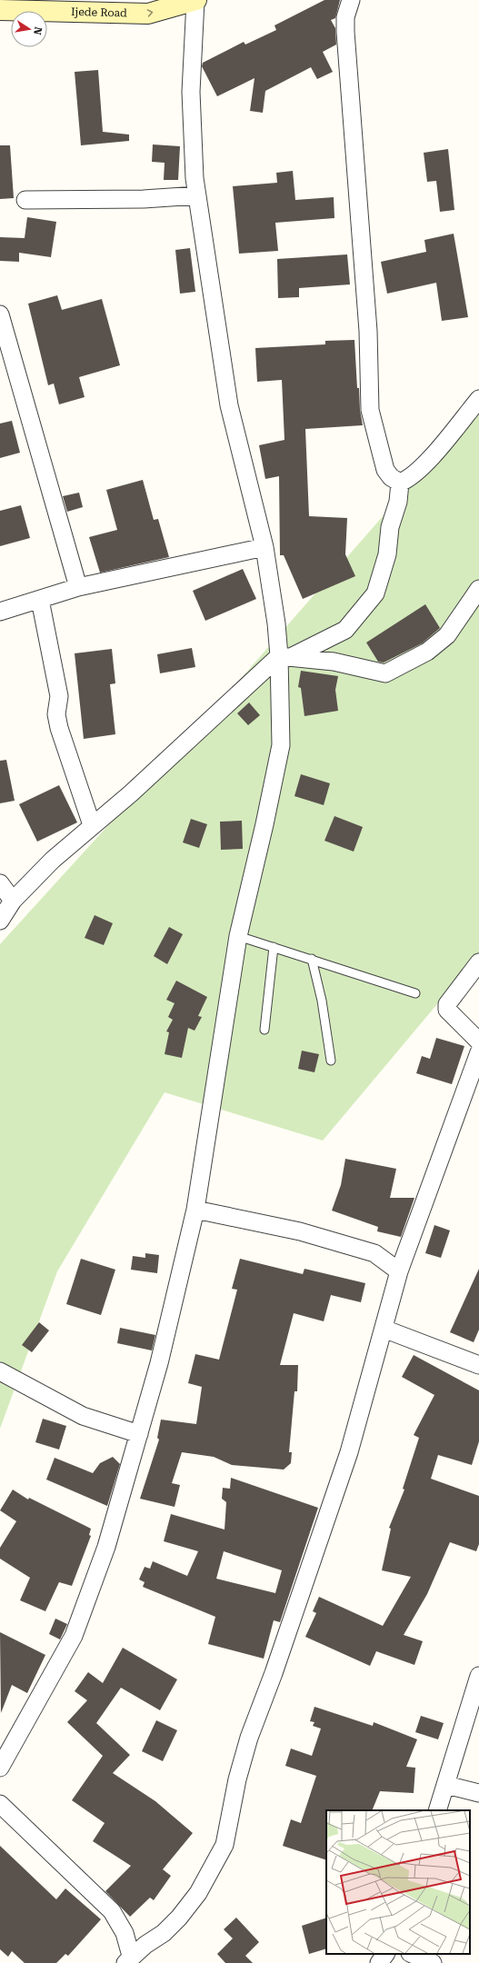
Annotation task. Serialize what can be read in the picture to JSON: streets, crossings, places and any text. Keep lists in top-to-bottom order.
{
  "streets": {
    "main road": ["Ijede Road"]
  },
  "one_way": ["Ijede Road"],
  "north": "right"
}
